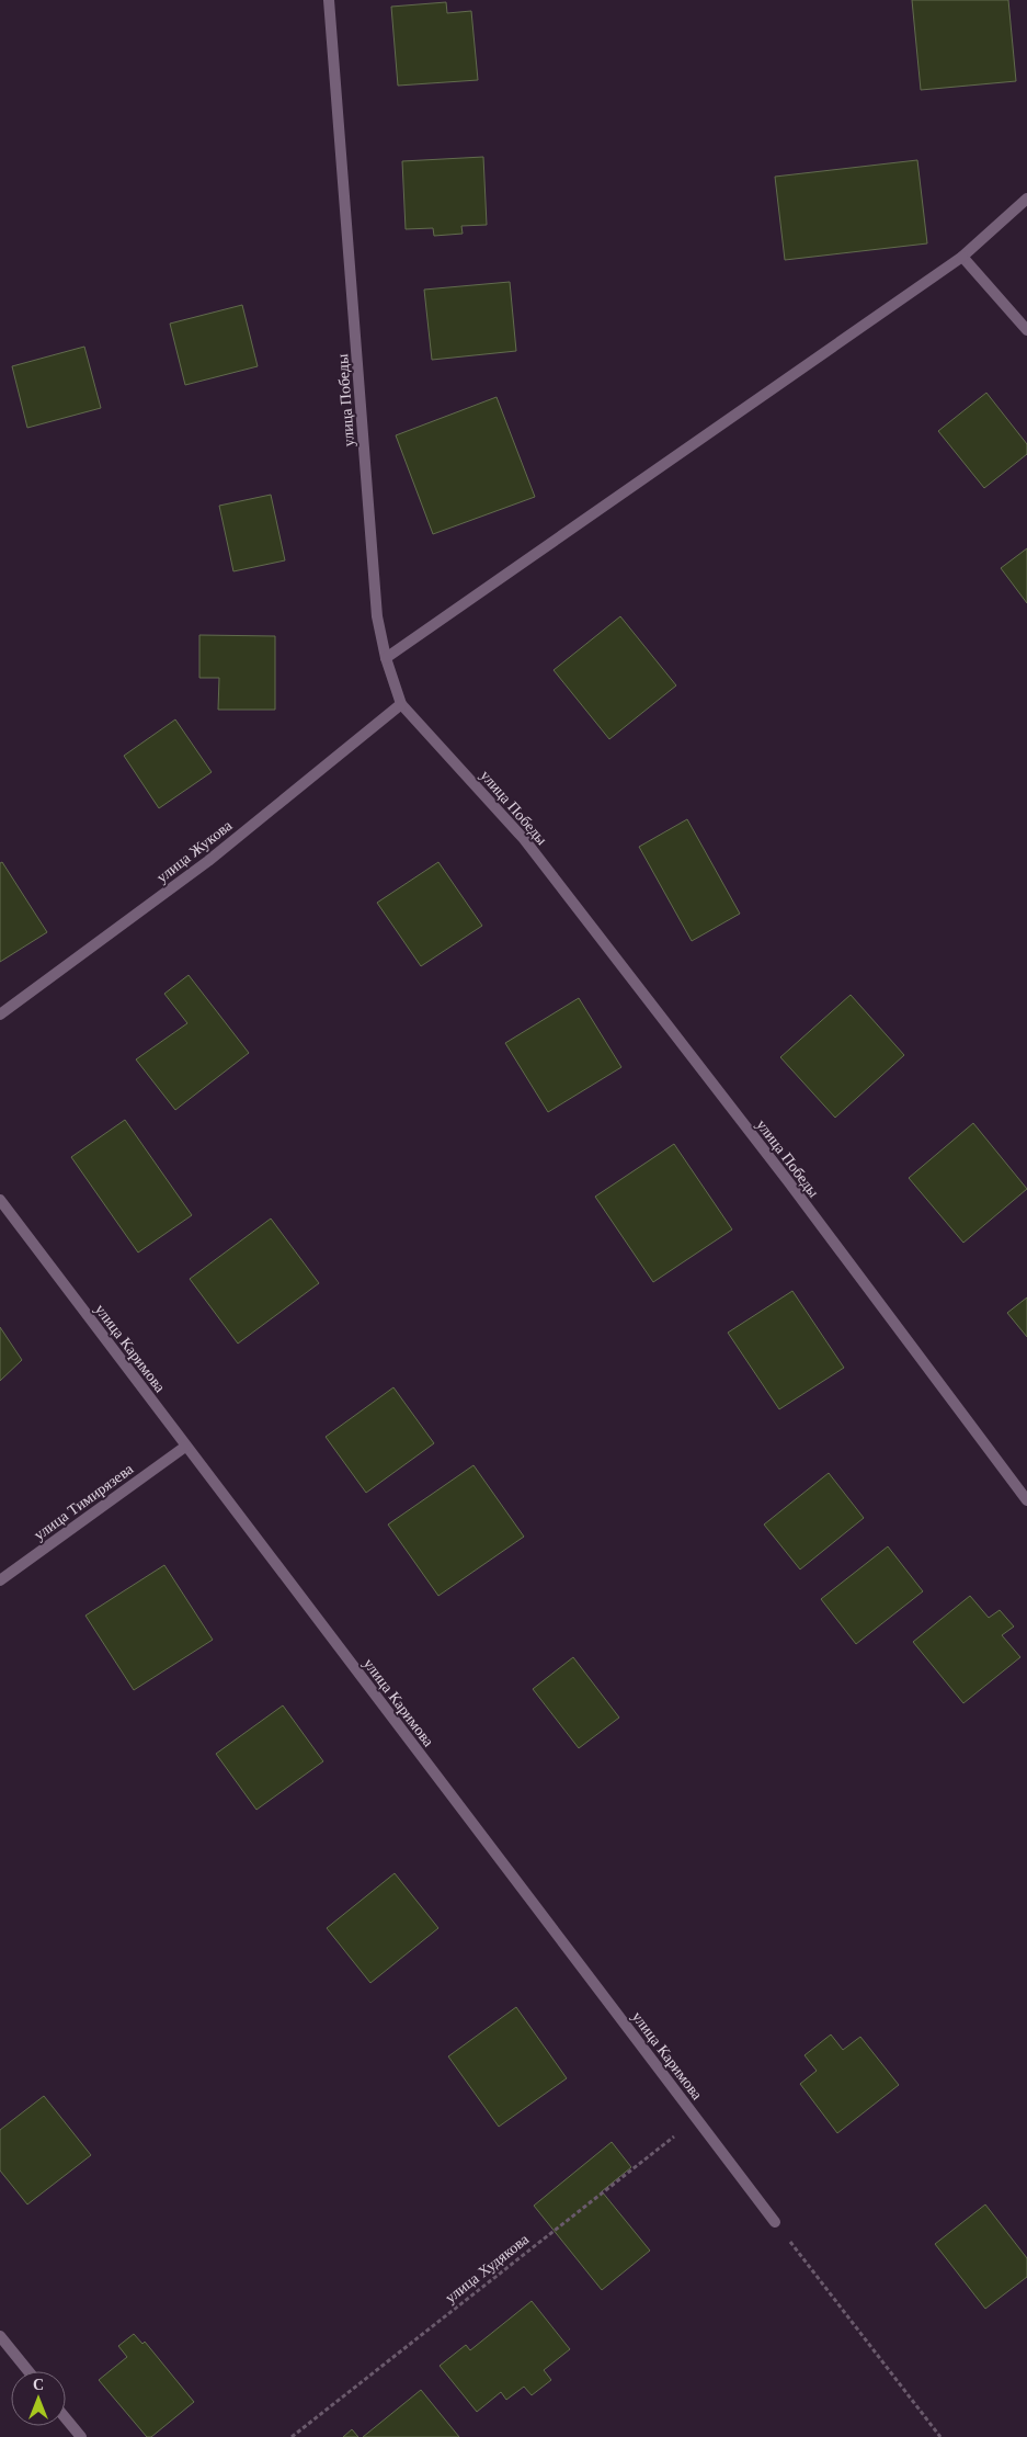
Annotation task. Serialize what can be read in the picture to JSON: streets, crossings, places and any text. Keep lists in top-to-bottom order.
{
  "streets": {
    "street": [
      "улица Победы",
      "улица Жукова",
      "улица Каримова",
      "улица Тимирязева"
    ],
    "path": ["улица Худякова"]
  },
  "crossings": [
    ["улица Победы", "улица Жукова"],
    ["улица Каримова", "улица Тимирязева"],
    ["улица Каримова", "улица Худякова"]
  ],
  "north": "top"
}
